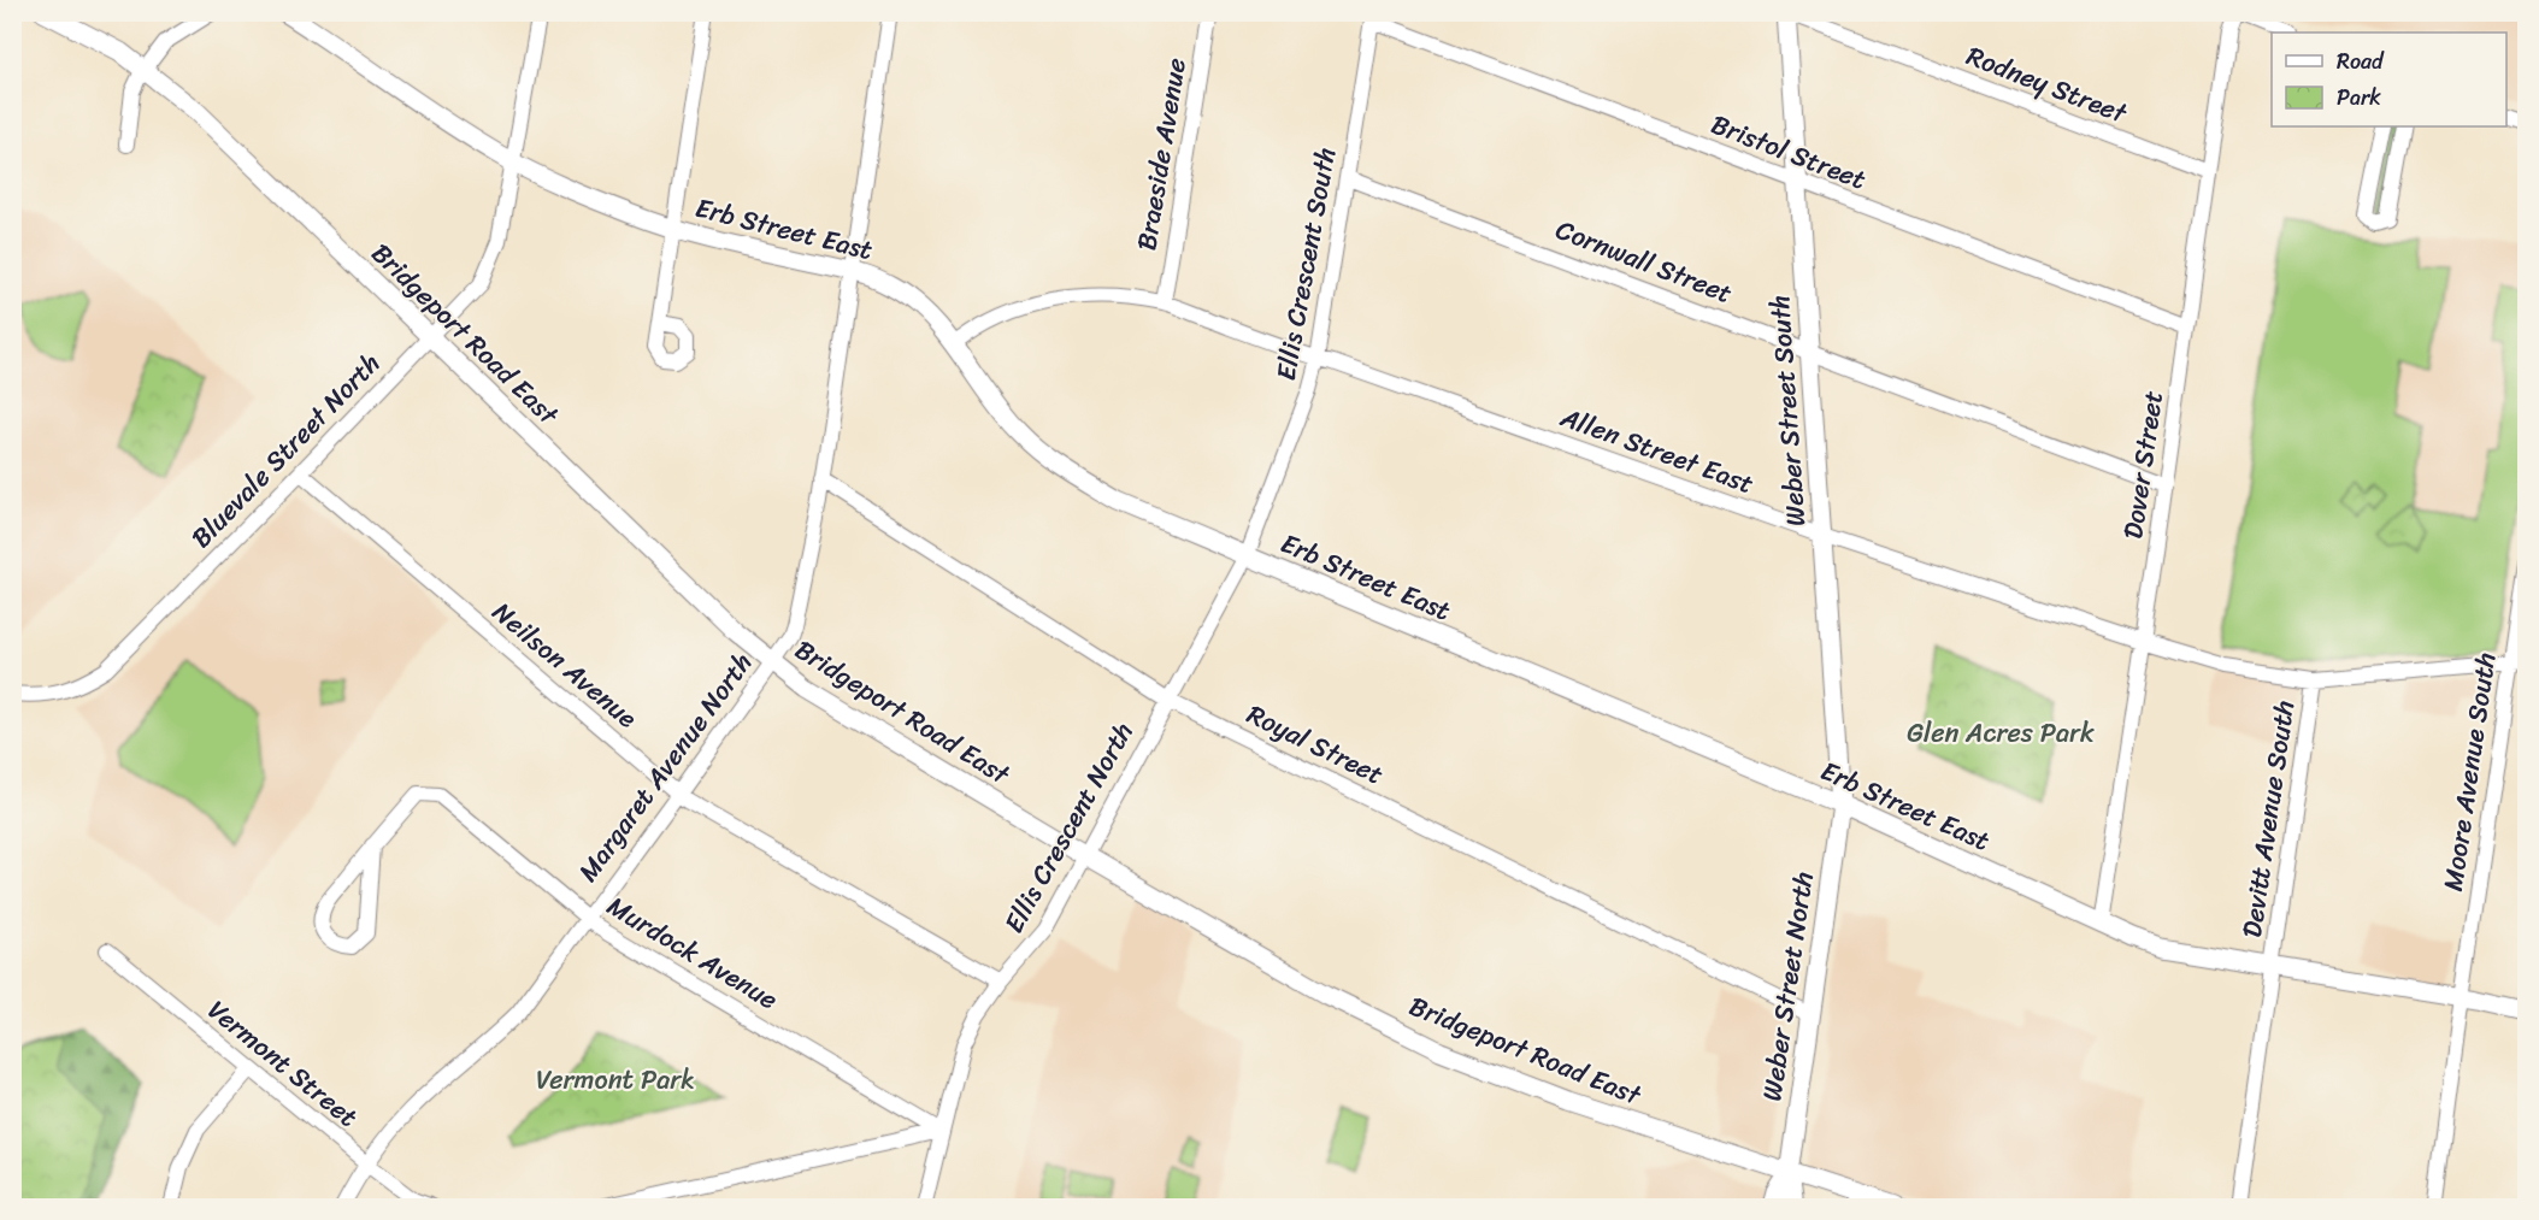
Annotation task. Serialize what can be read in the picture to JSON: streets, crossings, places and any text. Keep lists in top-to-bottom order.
{
  "streets": {
    "main road": [
      "Erb Street East",
      "Bridgeport Road East",
      "Weber Street South",
      "Weber Street North"
    ],
    "street": [
      "Rodney Street",
      "Bristol Street",
      "Braeside Avenue",
      "Cornwall Street",
      "Ellis Crescent South",
      "Bluevale Street North",
      "Allen Street East",
      "Dover Street",
      "Neilson Avenue",
      "Royal Street",
      "Margaret Avenue North",
      "Moore Avenue South",
      "Devitt Avenue South",
      "Ellis Crescent North",
      "Murdock Avenue",
      "Vermont Street"
    ]
  },
  "crossings": [
    ["Rodney Street", "Weber Street South"],
    ["Rodney Street", "Dover Street"],
    ["Bristol Street", "Ellis Crescent South"],
    ["Bristol Street", "Weber Street South"],
    ["Bristol Street", "Dover Street"],
    ["Braeside Avenue", "Allen Street East"],
    ["Erb Street East", "Ellis Crescent South"],
    ["Erb Street East", "Weber Street South"],
    ["Erb Street East", "Bluevale Street North"],
    ["Erb Street East", "Allen Street East"],
    ["Erb Street East", "Dover Street"],
    ["Erb Street East", "Margaret Avenue North"],
    ["Erb Street East", "Moore Avenue South"],
    ["Erb Street East", "Devitt Avenue South"],
    ["Erb Street East", "Ellis Crescent North"],
    ["Erb Street East", "Weber Street North"],
    ["Cornwall Street", "Ellis Crescent South"],
    ["Cornwall Street", "Weber Street South"],
    ["Cornwall Street", "Dover Street"],
    ["Ellis Crescent South", "Allen Street East"],
    ["Ellis Crescent South", "Ellis Crescent North"],
    ["Bridgeport Road East", "Bluevale Street North"],
    ["Bridgeport Road East", "Margaret Avenue North"],
    ["Bridgeport Road East", "Ellis Crescent North"],
    ["Bridgeport Road East", "Weber Street North"],
    ["Weber Street South", "Allen Street East"],
    ["Weber Street South", "Weber Street North"],
    ["Bluevale Street North", "Neilson Avenue"],
    ["Allen Street East", "Dover Street"],
    ["Allen Street East", "Moore Avenue South"],
    ["Allen Street East", "Devitt Avenue South"],
    ["Neilson Avenue", "Margaret Avenue North"],
    ["Neilson Avenue", "Ellis Crescent North"],
    ["Royal Street", "Margaret Avenue North"],
    ["Royal Street", "Ellis Crescent North"],
    ["Royal Street", "Weber Street North"],
    ["Margaret Avenue North", "Murdock Avenue"],
    ["Margaret Avenue North", "Vermont Street"],
    ["Ellis Crescent North", "Murdock Avenue"]
  ],
  "parks": ["Glen Acres Park", "Vermont Park"],
  "legend": ["Road", "Park"]
}
